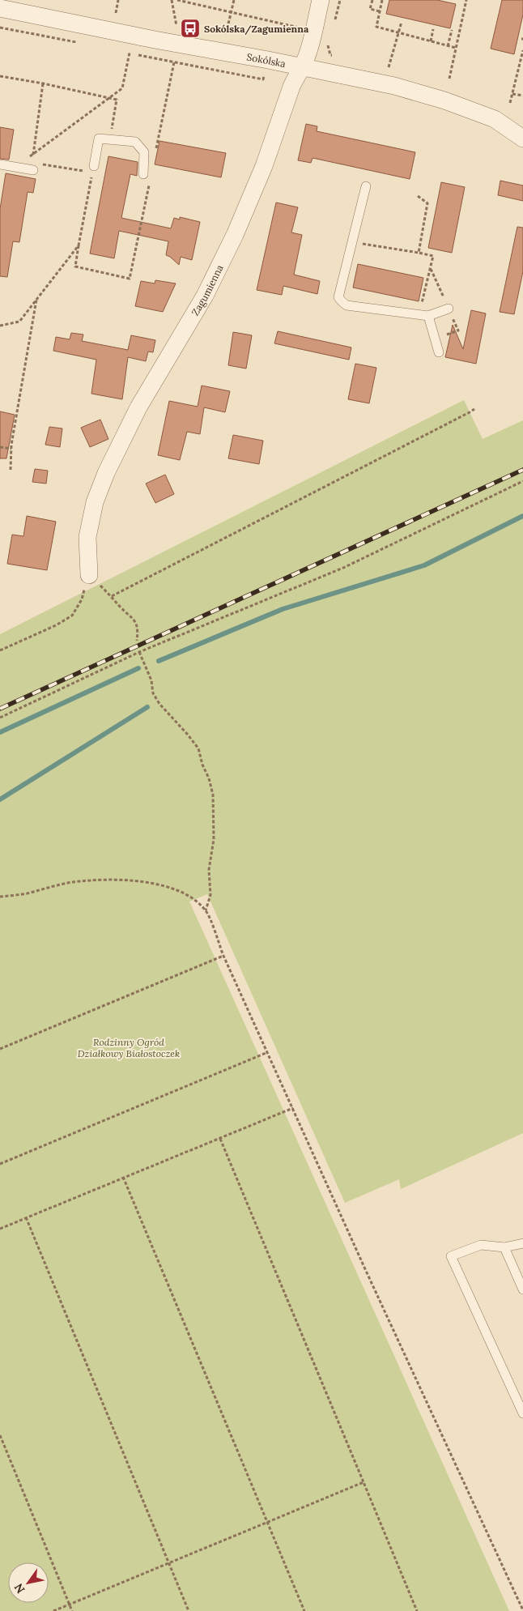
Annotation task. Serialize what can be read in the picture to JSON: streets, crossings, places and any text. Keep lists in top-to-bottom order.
{
  "streets": {
    "street": ["Sokólska", "Zagumienna"]
  },
  "crossings": [
    ["Sokólska", "Zagumienna"]
  ],
  "parks": ["Rodzinny Ogród Działkowy Białostoczek"],
  "places": {
    "bus stop": ["Sokólska/Zagumienna"]
  },
  "north": "bottom left"
}
